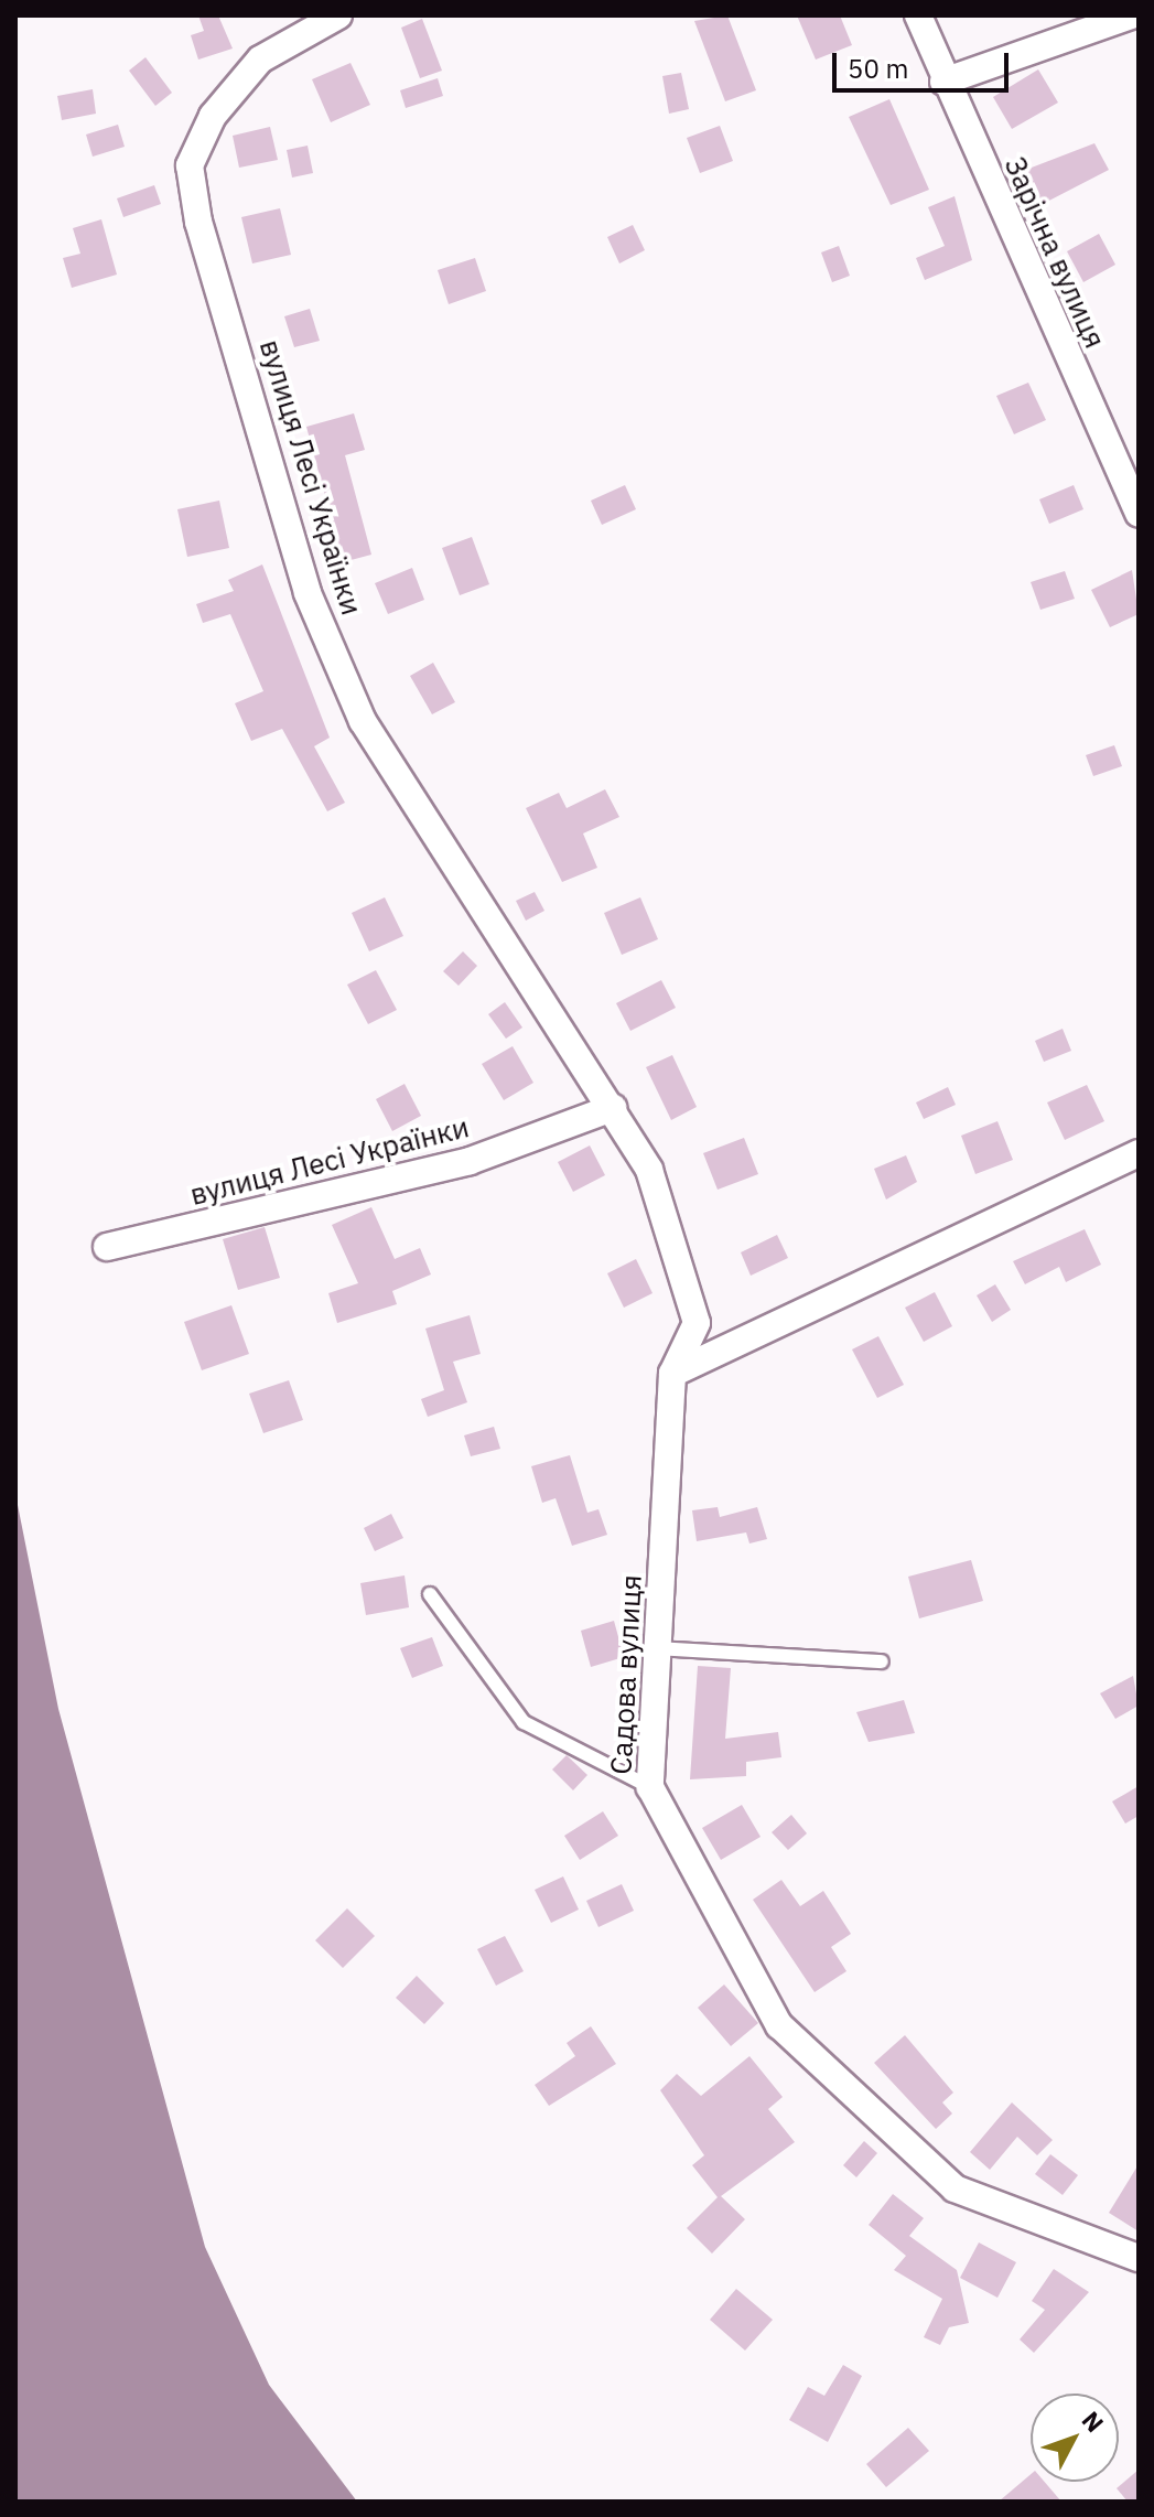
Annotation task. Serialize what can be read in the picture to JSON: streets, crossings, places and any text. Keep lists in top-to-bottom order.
{
  "streets": {
    "street": ["Зарічна вулиця", "вулиця Лесі Українки", "Садова вулиця"]
  },
  "crossings": [
    ["вулиця Лесі Українки", "Садова вулиця"]
  ],
  "scale_bar": "50 m",
  "north": "top right"
}
